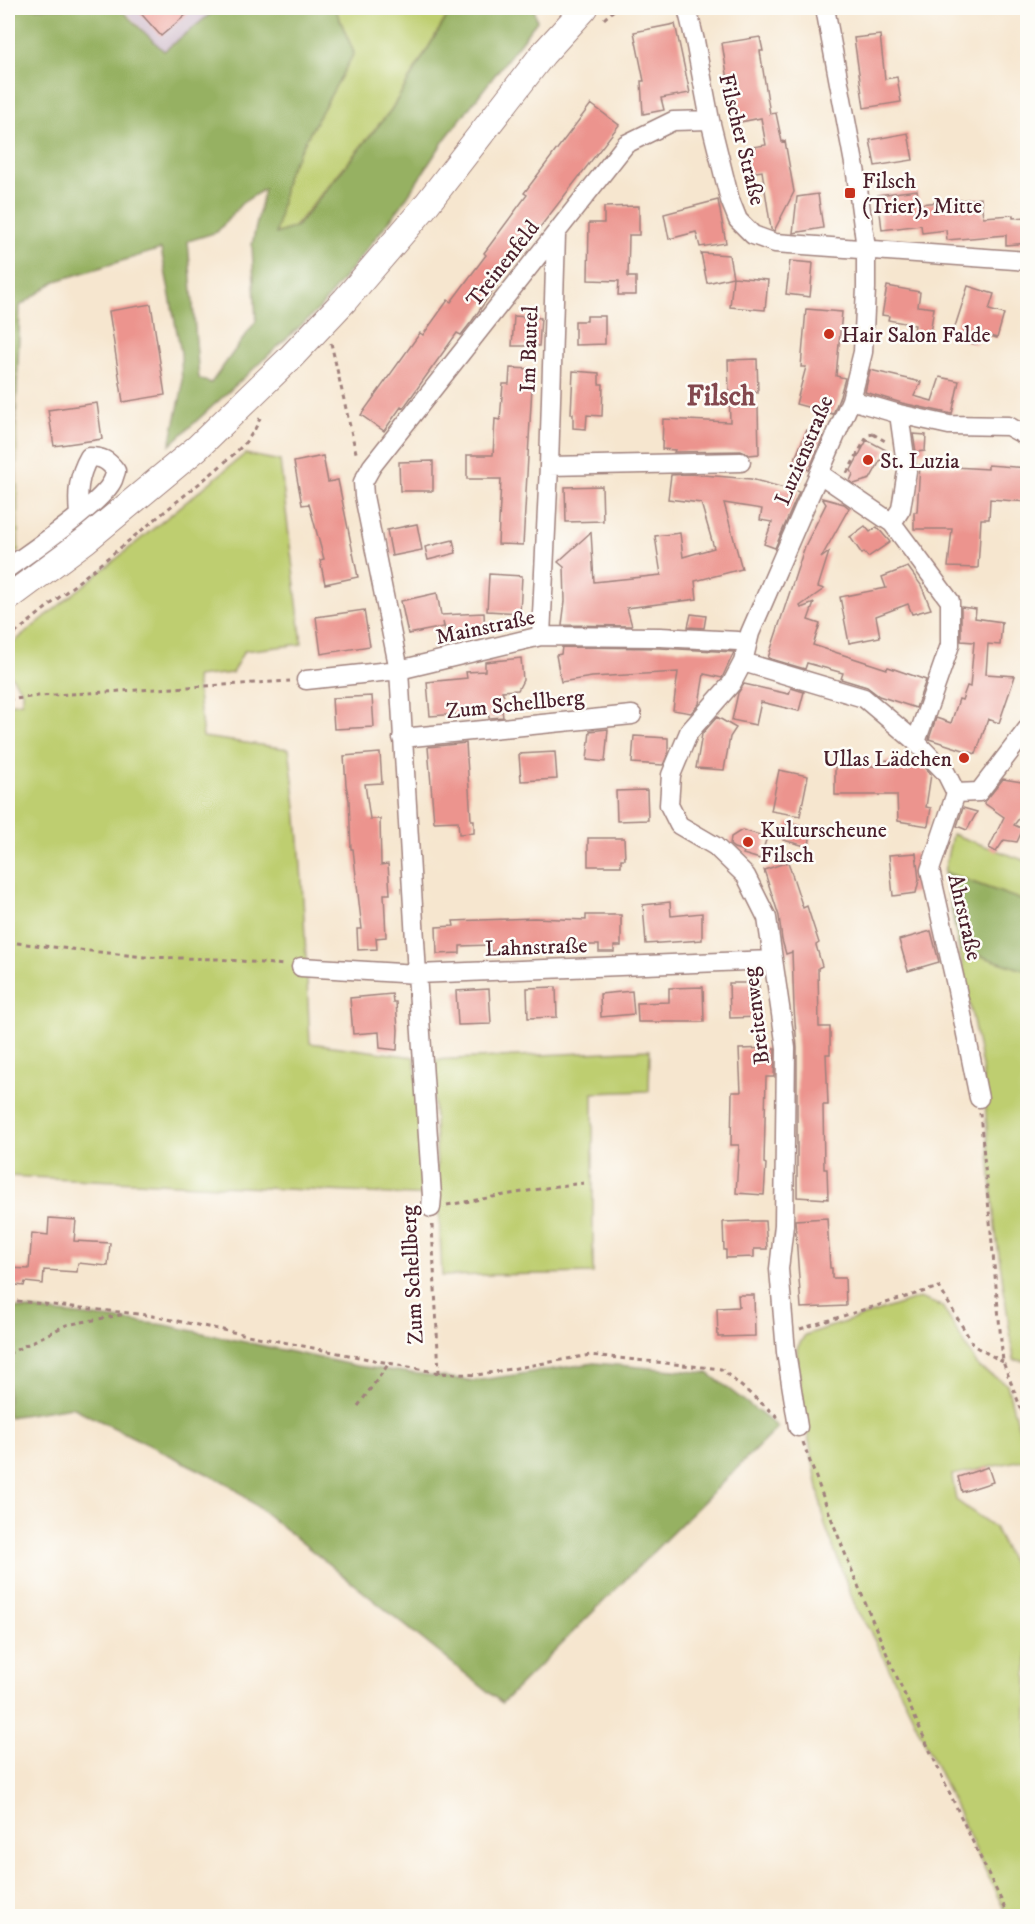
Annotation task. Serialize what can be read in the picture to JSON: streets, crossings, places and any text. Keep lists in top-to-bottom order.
{
  "streets": {
    "street": [
      "Filscher Straße",
      "Treinenfeld",
      "Im Bautel",
      "Luzienstraße",
      "Mainstraße",
      "Zum Schellberg",
      "Ahrstraße",
      "Lahnstraße",
      "Breitenweg"
    ]
  },
  "crossings": [
    ["Filscher Straße", "Treinenfeld"],
    ["Filscher Straße", "Luzienstraße"],
    ["Treinenfeld", "Im Bautel"],
    ["Treinenfeld", "Zum Schellberg"],
    ["Im Bautel", "Mainstraße"],
    ["Luzienstraße", "Mainstraße"],
    ["Luzienstraße", "Breitenweg"],
    ["Mainstraße", "Zum Schellberg"],
    ["Mainstraße", "Breitenweg"],
    ["Zum Schellberg", "Lahnstraße"],
    ["Lahnstraße", "Breitenweg"]
  ],
  "districts": ["Filsch"],
  "places": {
    "transit": ["Filsch (Trier), Mitte"],
    "other": [
      "Hair Salon Falde",
      "St. Luzia",
      "Ullas Lädchen",
      "Kulturscheune Filsch"
    ]
  }
}
